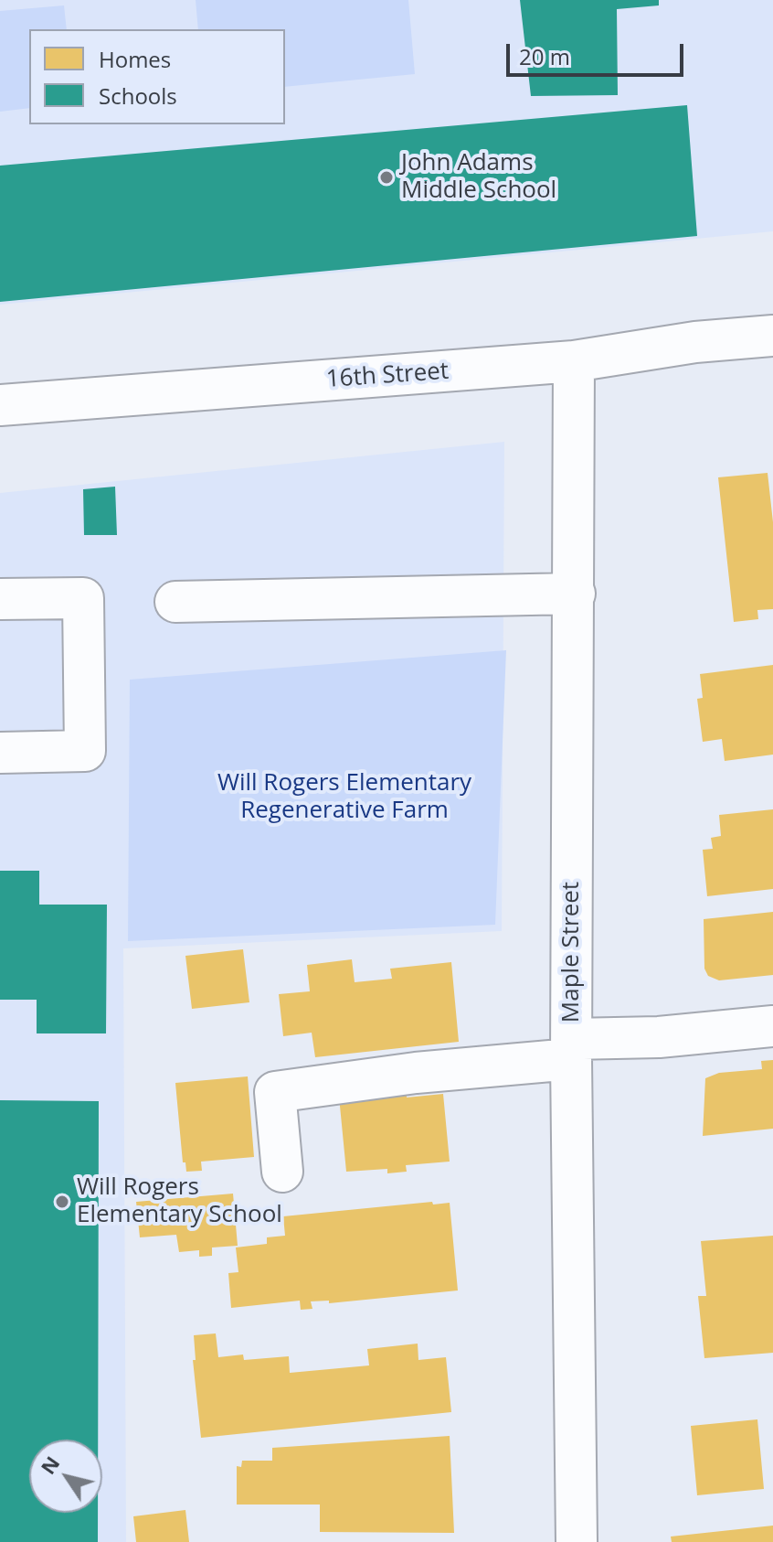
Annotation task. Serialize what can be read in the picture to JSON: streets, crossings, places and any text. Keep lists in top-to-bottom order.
{
  "streets": {
    "street": ["16th Street", "Maple Street"]
  },
  "crossings": [
    ["16th Street", "Maple Street"]
  ],
  "parks": ["Will Rogers Elementary Regenerative Farm"],
  "places": ["John Adams Middle School", "Will Rogers Elementary School"],
  "legend": ["Homes", "Schools"],
  "scale_bar": "20 m",
  "north": "top left"
}
